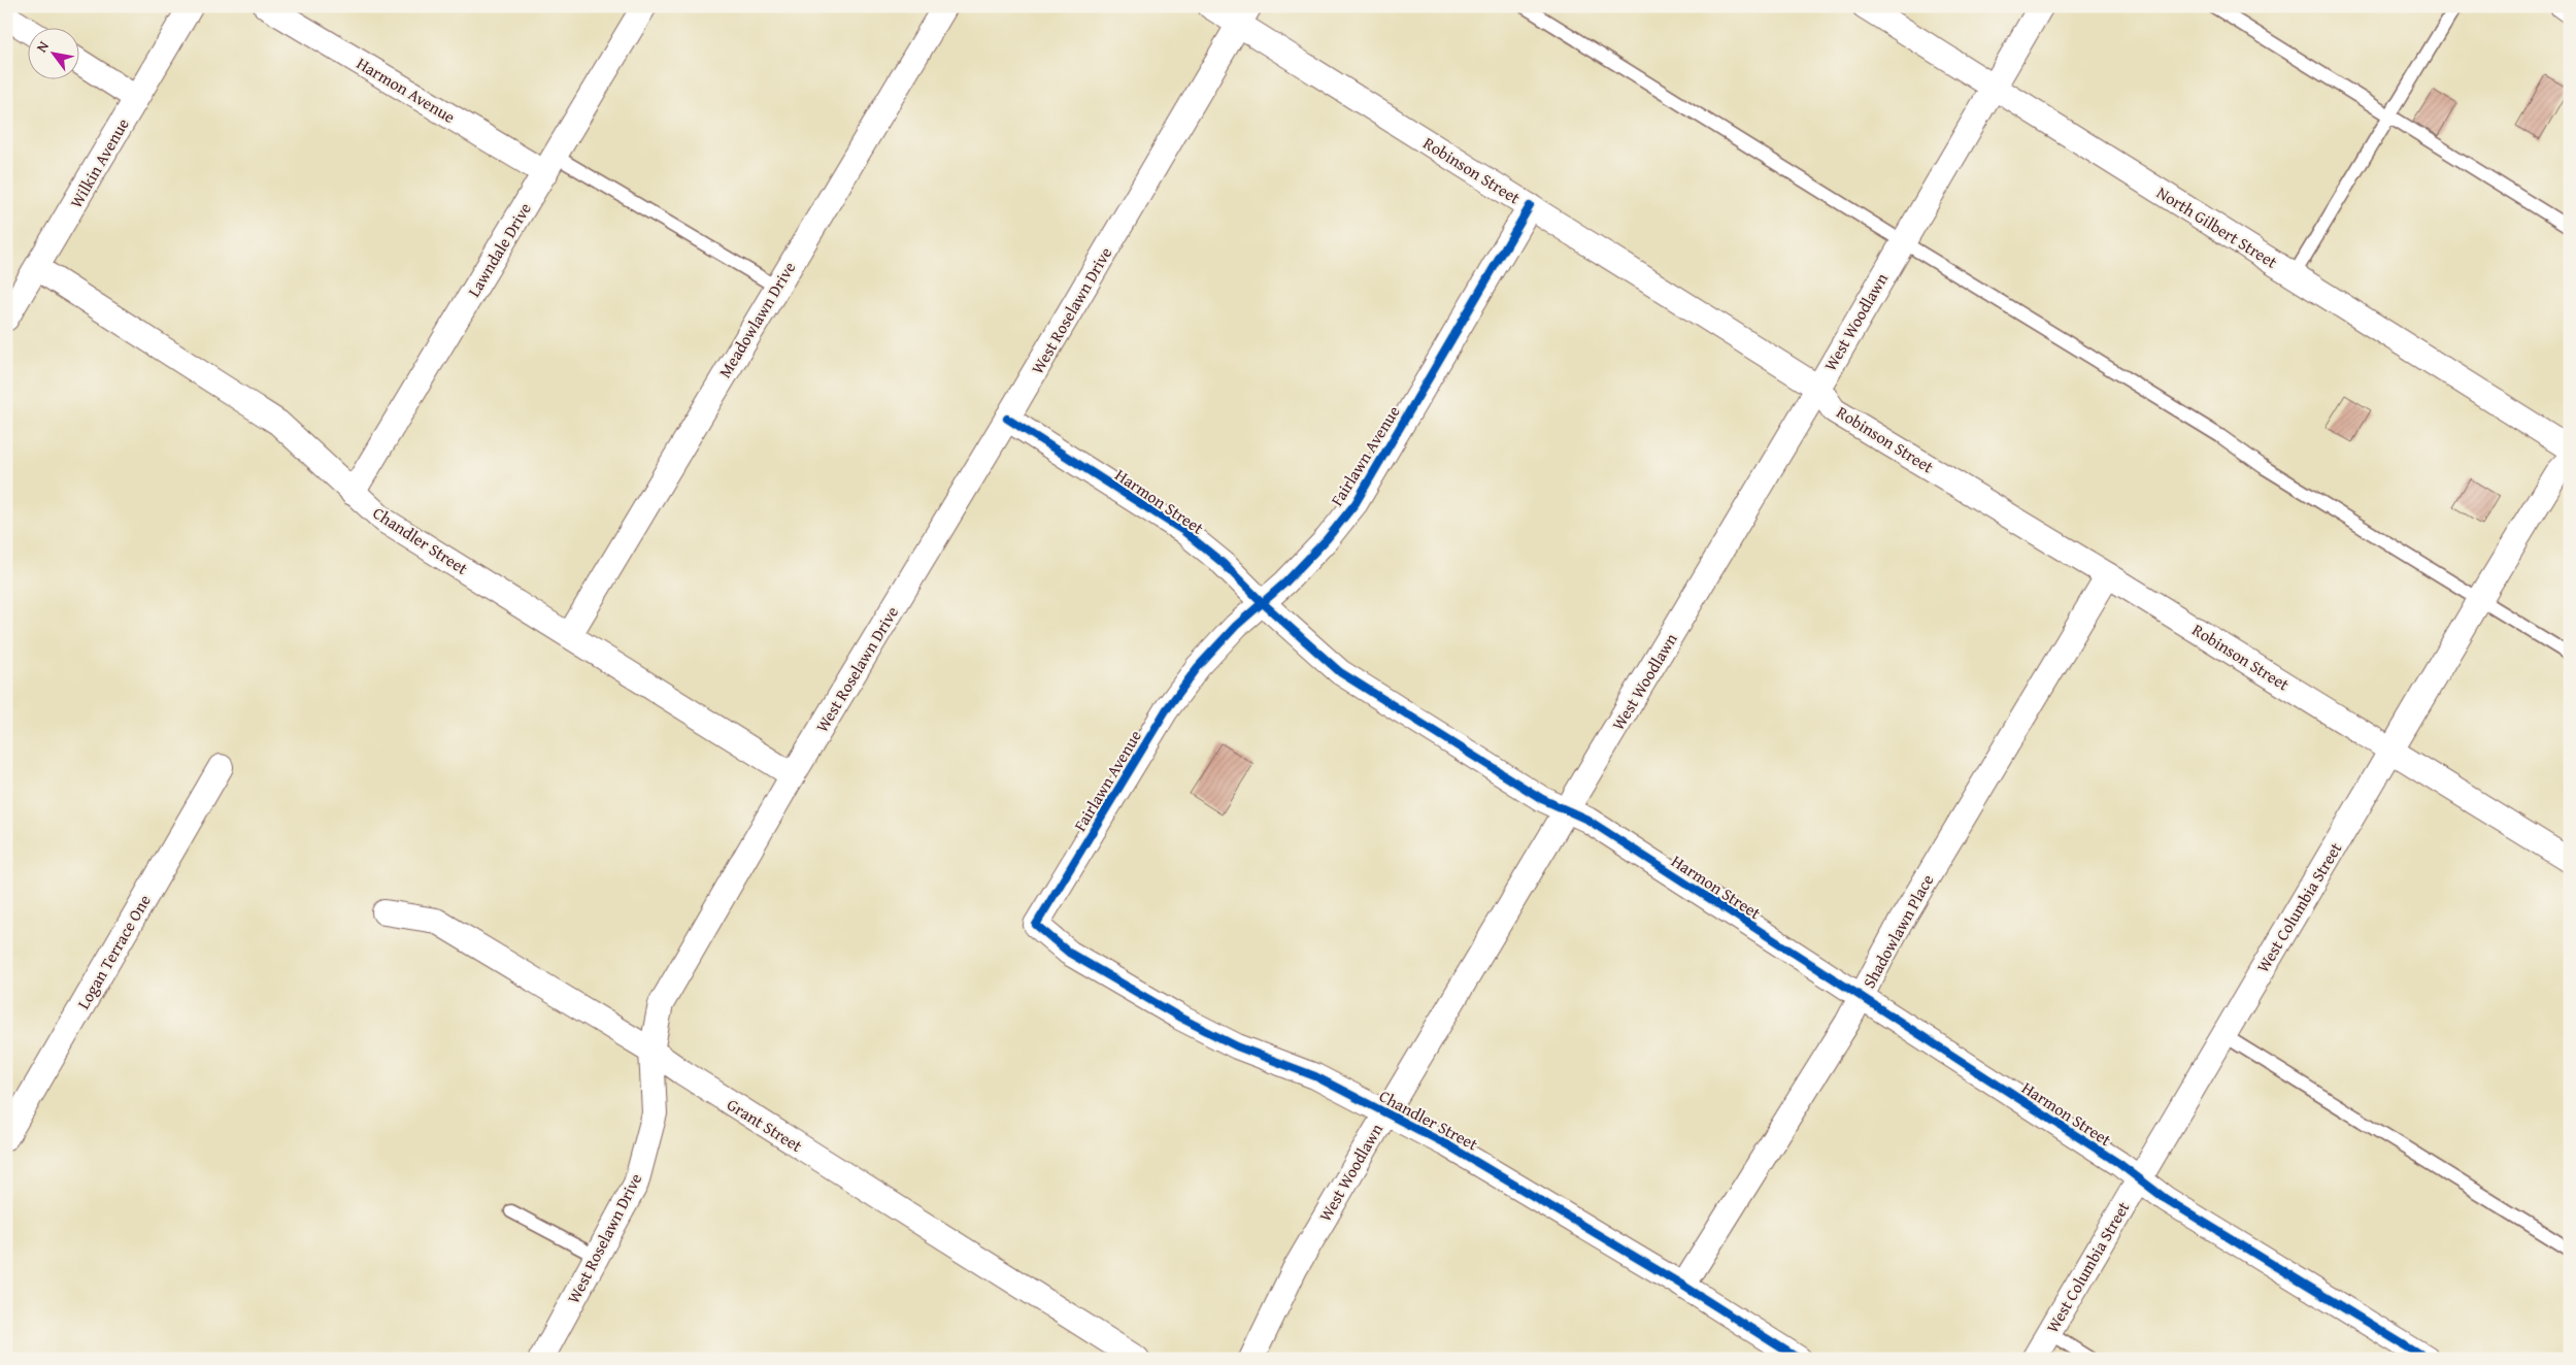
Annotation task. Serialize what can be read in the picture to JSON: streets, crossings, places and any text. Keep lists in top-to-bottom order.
{
  "streets": {
    "street": [
      "Harmon Avenue",
      "Wilkin Avenue",
      "Robinson Street",
      "North Gilbert Street",
      "Lawndale Drive",
      "West Roselawn Drive",
      "Meadowlawn Drive",
      "West Woodlawn",
      "Fairlawn Avenue",
      "Harmon Street",
      "Chandler Street",
      "West Columbia Street",
      "Shadowlawn Place",
      "Logan Terrace One",
      "Grant Street"
    ]
  },
  "crossings": [
    ["Harmon Avenue", "Lawndale Drive"],
    ["Wilkin Avenue", "Chandler Street"],
    ["Robinson Street", "West Roselawn Drive"],
    ["Robinson Street", "West Woodlawn"],
    ["Robinson Street", "Fairlawn Avenue"],
    ["Robinson Street", "West Columbia Street"],
    ["Robinson Street", "Shadowlawn Place"],
    ["North Gilbert Street", "West Woodlawn"],
    ["Lawndale Drive", "Chandler Street"],
    ["West Roselawn Drive", "Harmon Street"],
    ["West Roselawn Drive", "Chandler Street"],
    ["West Roselawn Drive", "Grant Street"],
    ["Meadowlawn Drive", "Chandler Street"],
    ["West Woodlawn", "Harmon Street"],
    ["West Woodlawn", "Chandler Street"],
    ["Fairlawn Avenue", "Harmon Street"],
    ["Fairlawn Avenue", "Chandler Street"],
    ["Harmon Street", "West Columbia Street"],
    ["Harmon Street", "Shadowlawn Place"],
    ["Chandler Street", "Shadowlawn Place"]
  ],
  "north": "top left"
}
